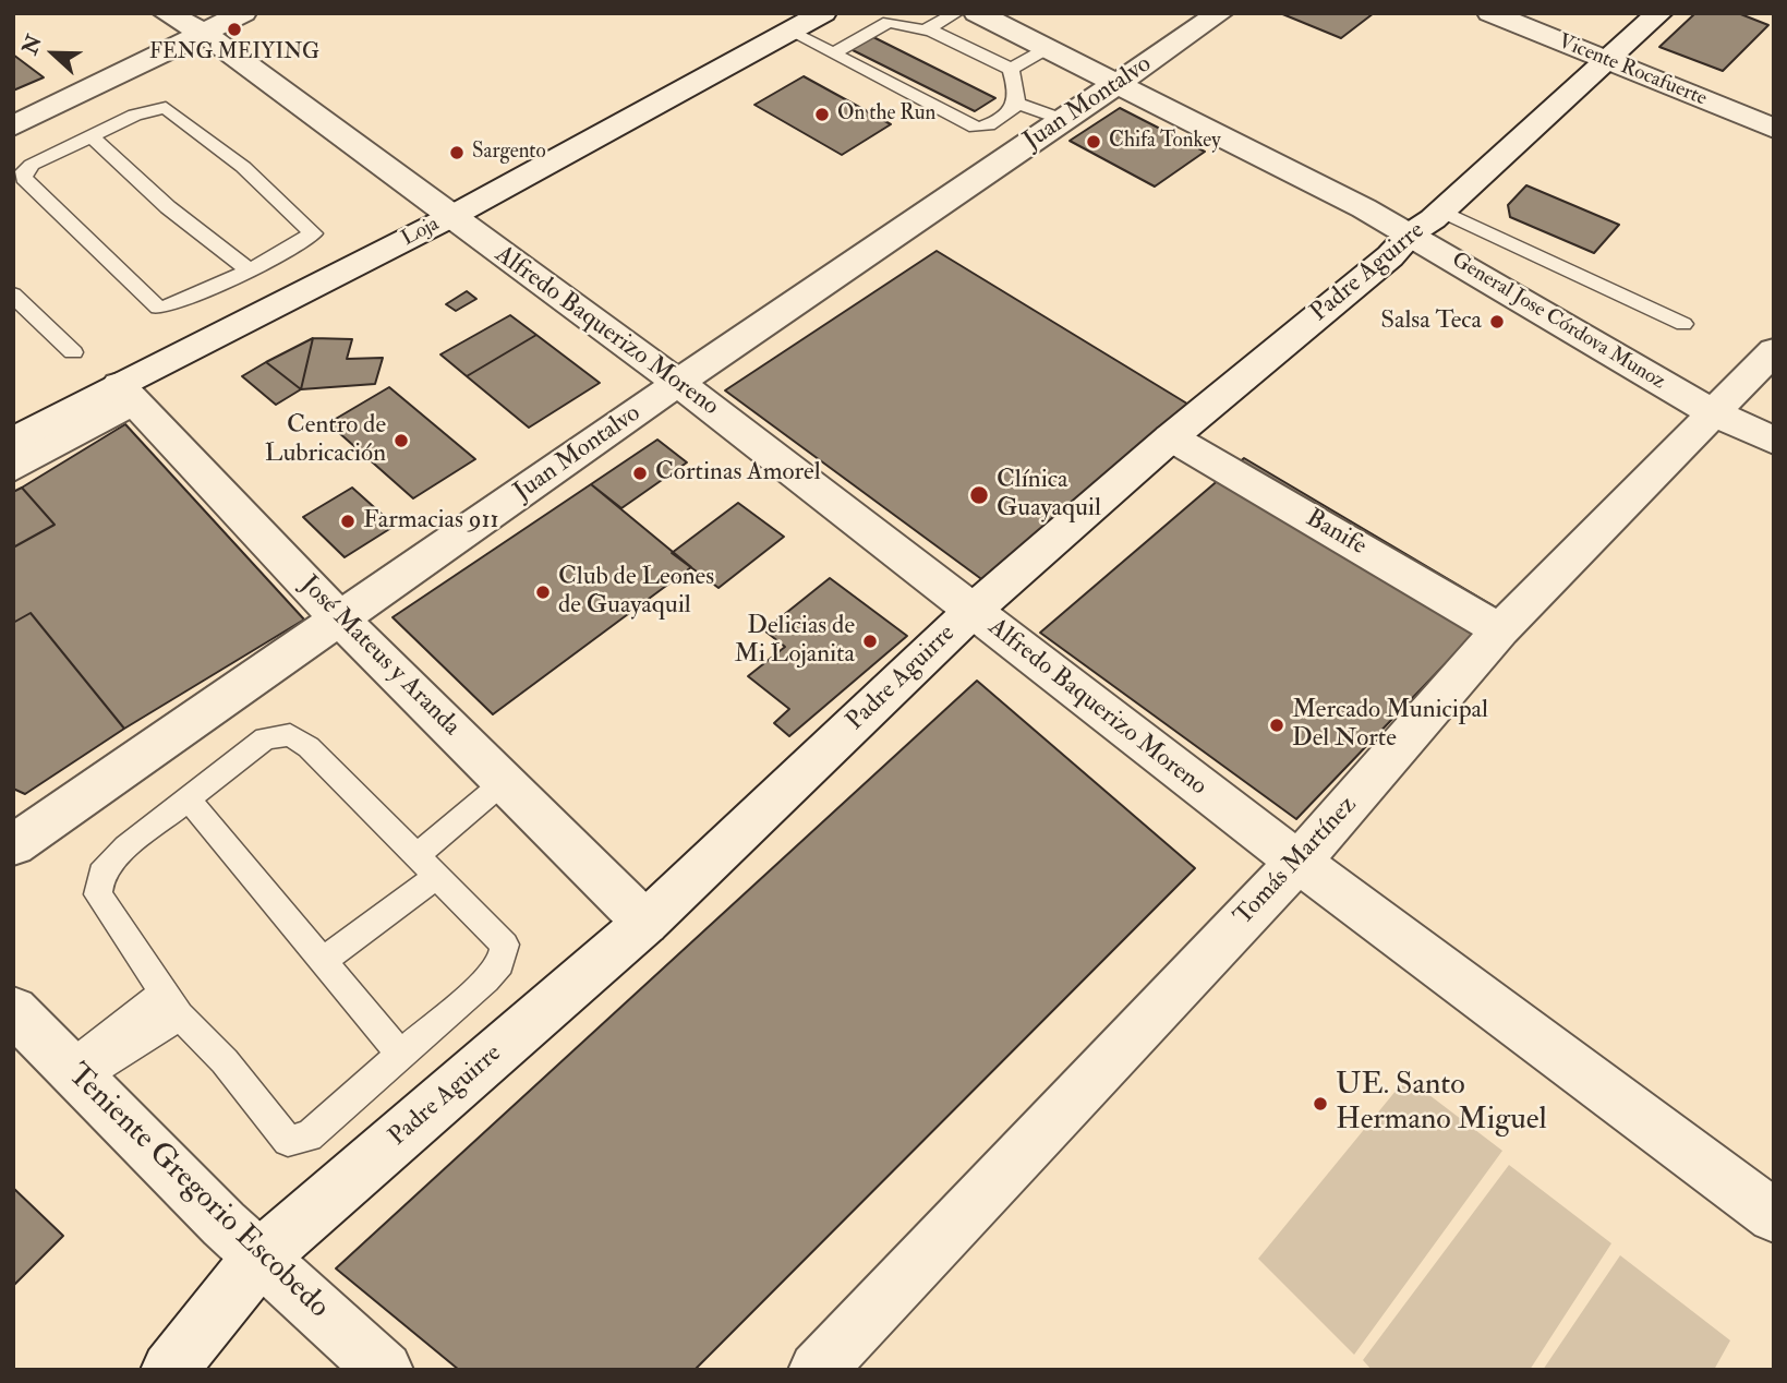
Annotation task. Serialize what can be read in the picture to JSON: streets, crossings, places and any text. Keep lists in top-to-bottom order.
{
  "streets": {
    "street": [
      "Vicente Rocafuerte",
      "Juan Montalvo",
      "Loja",
      "Padre Aguirre",
      "General Jose Córdova Munoz",
      "Alfredo Baquerizo Moreno",
      "Banife",
      "José Mateus y Aranda",
      "Tomás Martínez",
      "Teniente Gregorio Escobedo"
    ]
  },
  "crossings": [
    ["Vicente Rocafuerte", "Padre Aguirre"],
    ["Juan Montalvo", "General Jose Córdova Munoz"],
    ["Juan Montalvo", "Alfredo Baquerizo Moreno"],
    ["Juan Montalvo", "José Mateus y Aranda"],
    ["Loja", "Alfredo Baquerizo Moreno"],
    ["Loja", "José Mateus y Aranda"],
    ["Padre Aguirre", "General Jose Córdova Munoz"],
    ["Padre Aguirre", "Alfredo Baquerizo Moreno"],
    ["Padre Aguirre", "Banife"],
    ["Padre Aguirre", "José Mateus y Aranda"],
    ["Padre Aguirre", "Teniente Gregorio Escobedo"],
    ["General Jose Córdova Munoz", "Tomás Martínez"],
    ["Alfredo Baquerizo Moreno", "Tomás Martínez"],
    ["Banife", "Tomás Martínez"]
  ],
  "places": [
    "FENG MEIYING",
    "On the Run",
    "Chifa Tonkey",
    "Sargento",
    "Salsa Teca",
    "Centro de Lubricación",
    "Cortinas Amorel",
    "Clínica Guayaquil",
    "Farmacias 911",
    "Club de Leones de Guayaquil",
    "Delicias de Mi Lojanita",
    "Mercado Municipal Del Norte",
    "UE. Santo Hermano Miguel"
  ],
  "north": "left"
}
